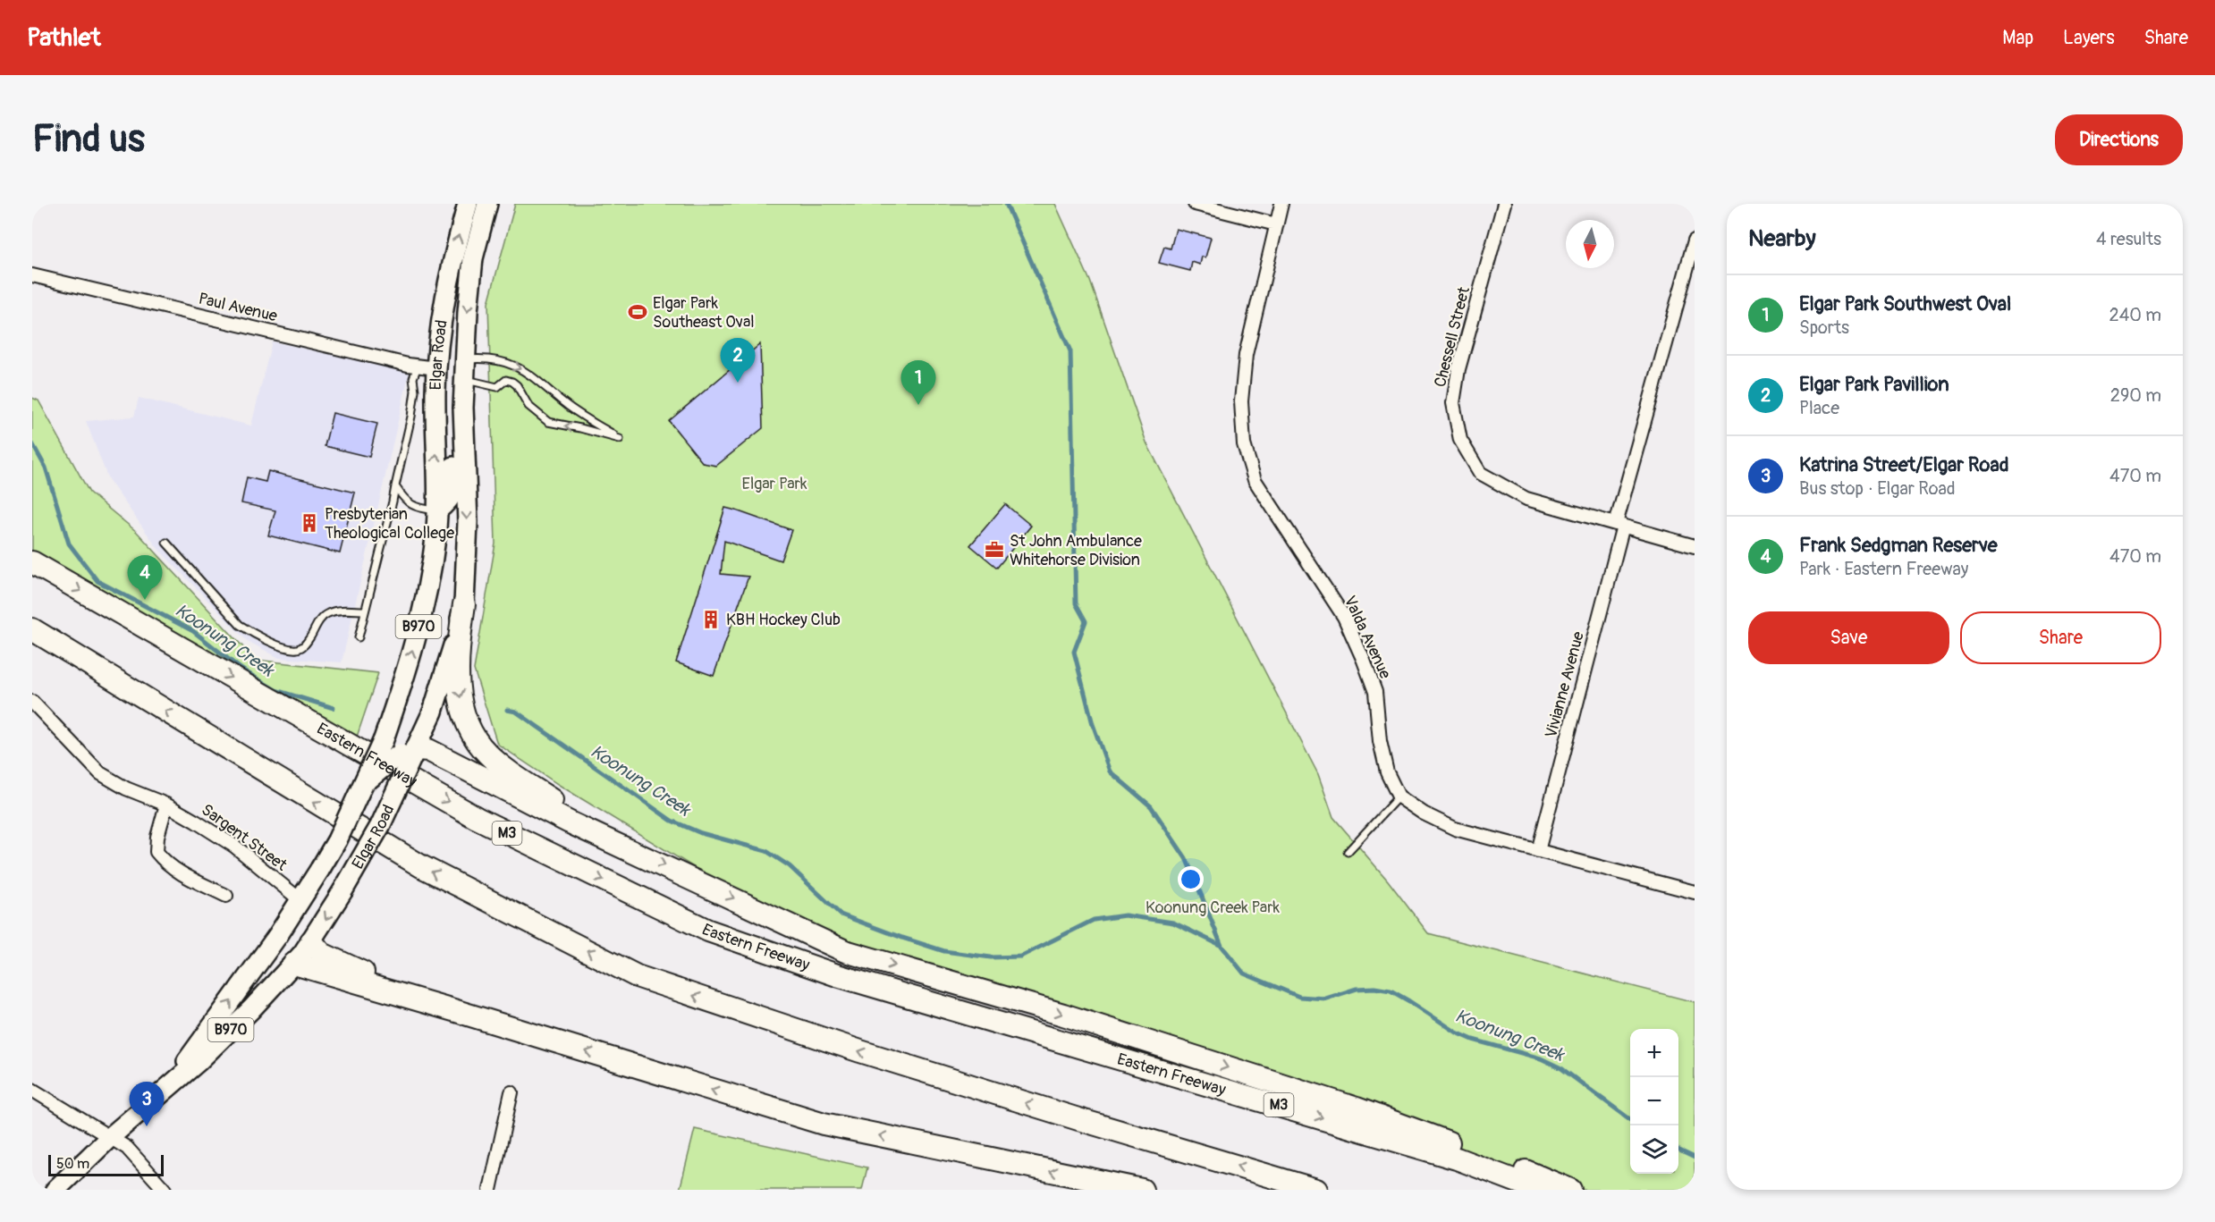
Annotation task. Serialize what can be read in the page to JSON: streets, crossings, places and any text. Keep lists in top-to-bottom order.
{
  "streets": {
    "highway": ["Eastern Freeway", "M3"],
    "main road": ["Elgar Road", "B970"],
    "street": [
      "Paul Avenue",
      "Chessell Street",
      "Valda Avenue",
      "Vivianne Avenue",
      "Sargent Street"
    ]
  },
  "crossings": [
    ["Paul Avenue", "Elgar Road"],
    ["Chessell Street", "Vivianne Avenue"],
    ["Elgar Road", "Sargent Street"]
  ],
  "water": ["Koonung Creek"],
  "parks": ["Elgar Park", "Koonung Creek Park"],
  "places": {
    "sports": ["Elgar Park Southeast Oval"],
    "building": ["Presbyterian Theological College", "KBH Hockey Club"],
    "office": ["St John Ambulance Whitehorse Division"]
  },
  "scale_bar": "50 m",
  "north": "bottom",
  "page": {
    "header": "Pathlet",
    "nav": ["Map", "Layers", "Share"],
    "buttons": [
      "Directions",
      ["Save", "Share"]
    ],
    "title": "Find us",
    "heading": ["Nearby", "4 results"],
    "list": [
      {
        "mark": "1",
        "name": "Elgar Park Southwest Oval",
        "note": "Sports",
        "value": "240 m"
      },
      {
        "mark": "2",
        "name": "Elgar Park Pavillion",
        "note": "Place",
        "value": "290 m"
      },
      {
        "mark": "3",
        "name": "Katrina Street/Elgar Road",
        "note": "Bus stop · Elgar Road",
        "value": "470 m"
      },
      {
        "mark": "4",
        "name": "Frank Sedgman Reserve",
        "note": "Park · Eastern Freeway",
        "value": "470 m"
      }
    ],
    "pins": [
      "2",
      "1",
      "4",
      "3"
    ],
    "map_buttons": ["+", "−"],
    "scale": "50 m"
  }
}
